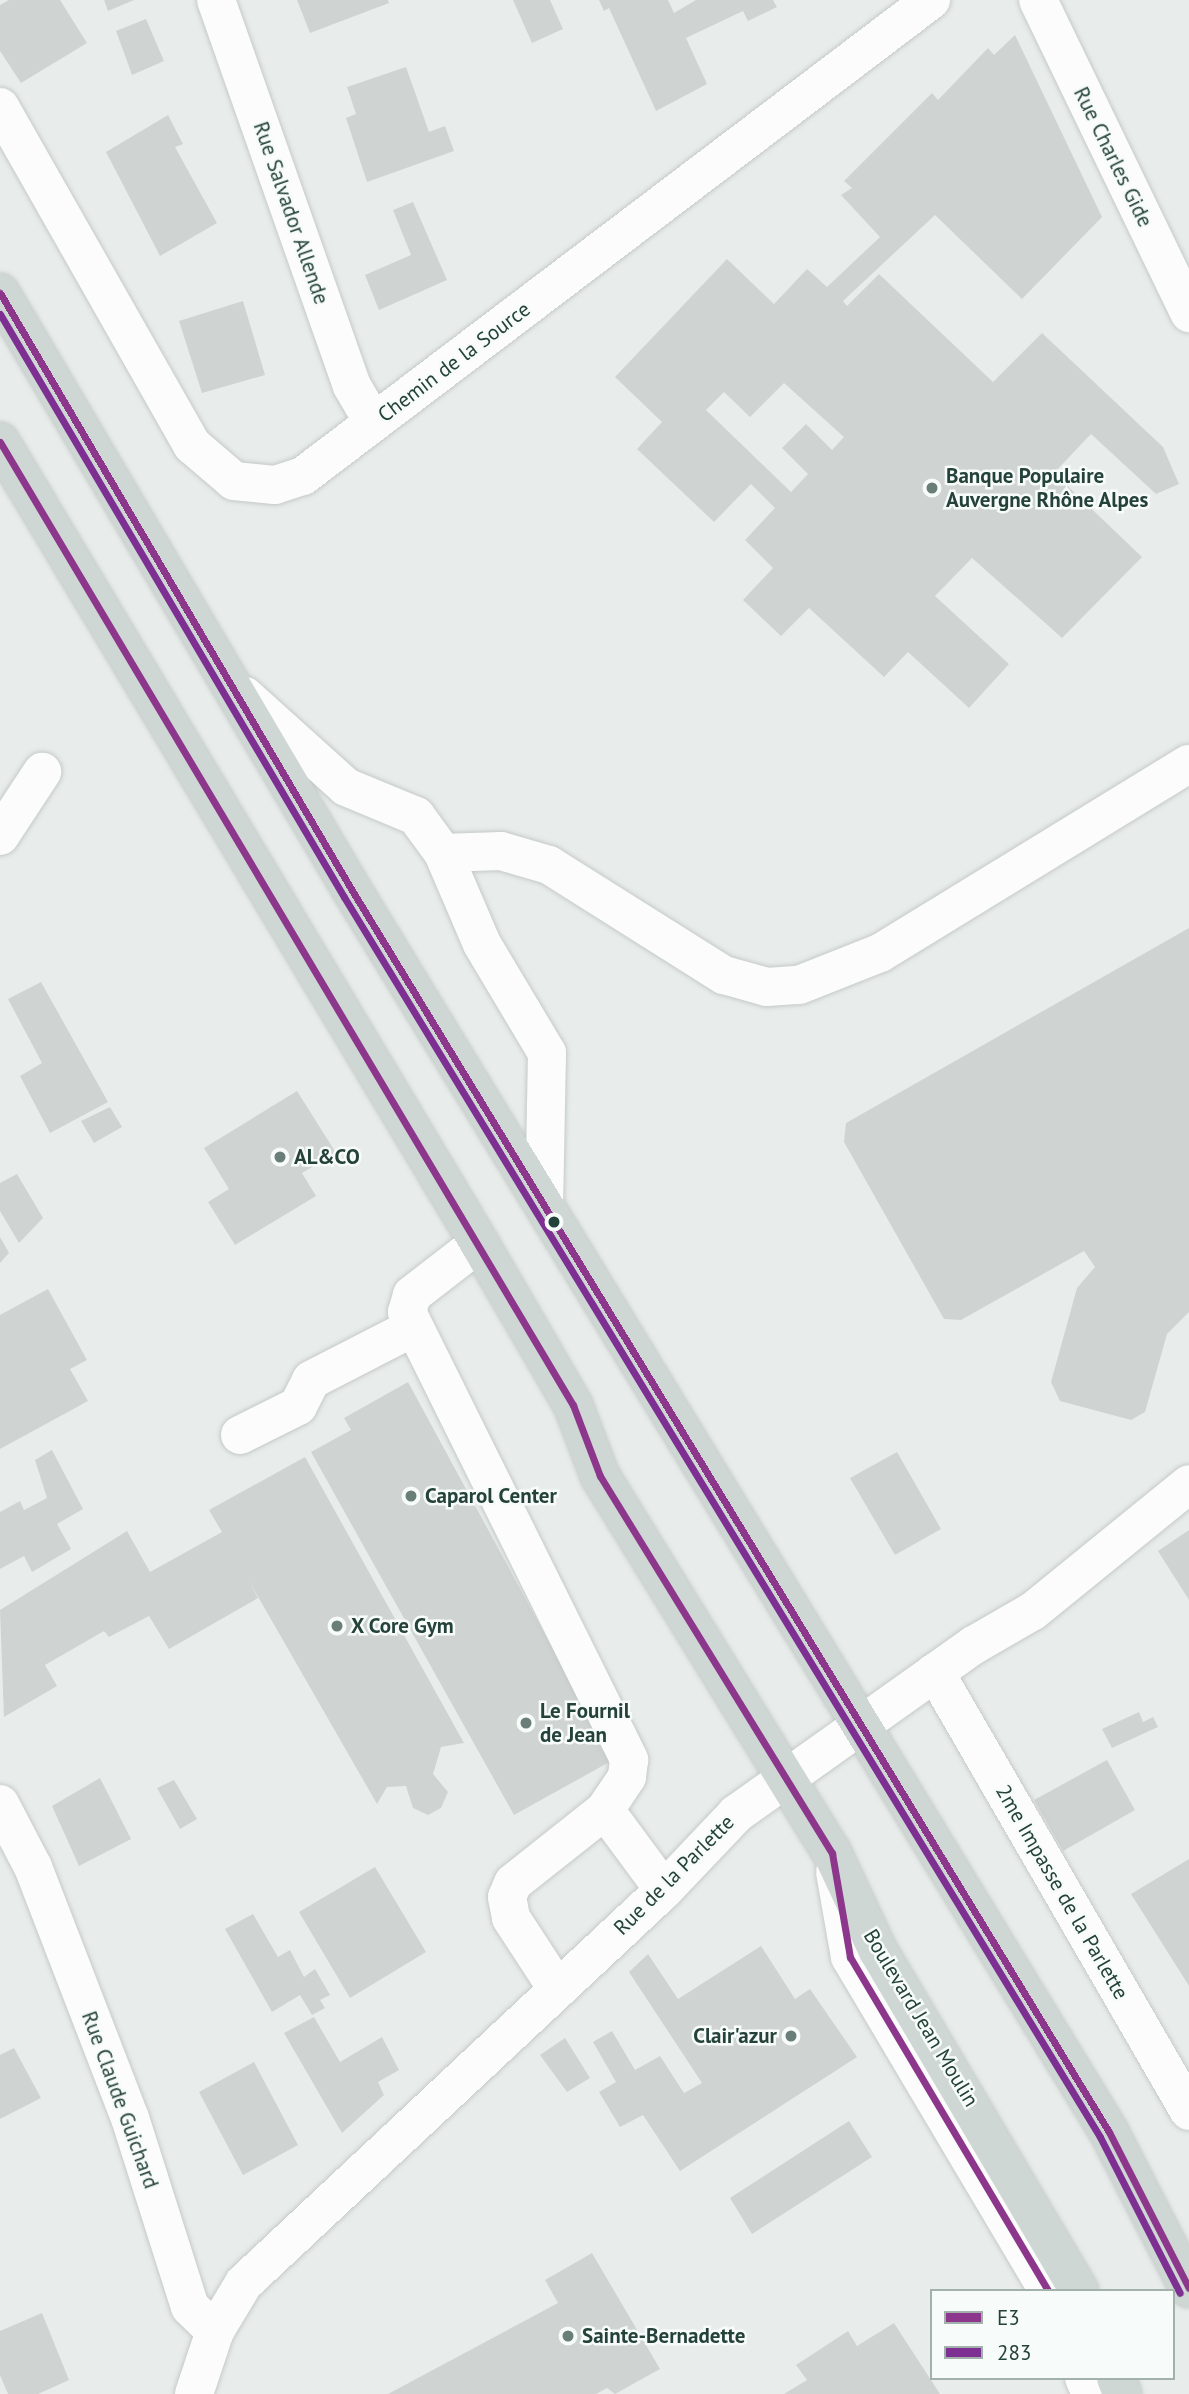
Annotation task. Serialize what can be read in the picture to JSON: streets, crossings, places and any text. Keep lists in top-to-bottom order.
{
  "streets": {
    "main road": ["Boulevard Jean Moulin"],
    "street": [
      "Rue Charles Gide",
      "Rue Salvador Allende",
      "Chemin de la Source",
      "Rue de la Parlette",
      "2me Impasse de la Parlette",
      "Rue Claude Guichard"
    ]
  },
  "crossings": [
    ["Rue Salvador Allende", "Chemin de la Source"],
    ["Rue de la Parlette", "2me Impasse de la Parlette"],
    ["Rue de la Parlette", "Boulevard Jean Moulin"],
    ["Rue de la Parlette", "Rue Claude Guichard"]
  ],
  "places": [
    "Banque Populaire Auvergne Rhône Alpes",
    "AL&CO",
    "Caparol Center",
    "X Core Gym",
    "Le Fournil de Jean",
    "Clair'azur",
    "Sainte-Bernadette"
  ],
  "lines": ["transit line E3", "transit line 283"],
  "legend": ["E3", "283"]
}
